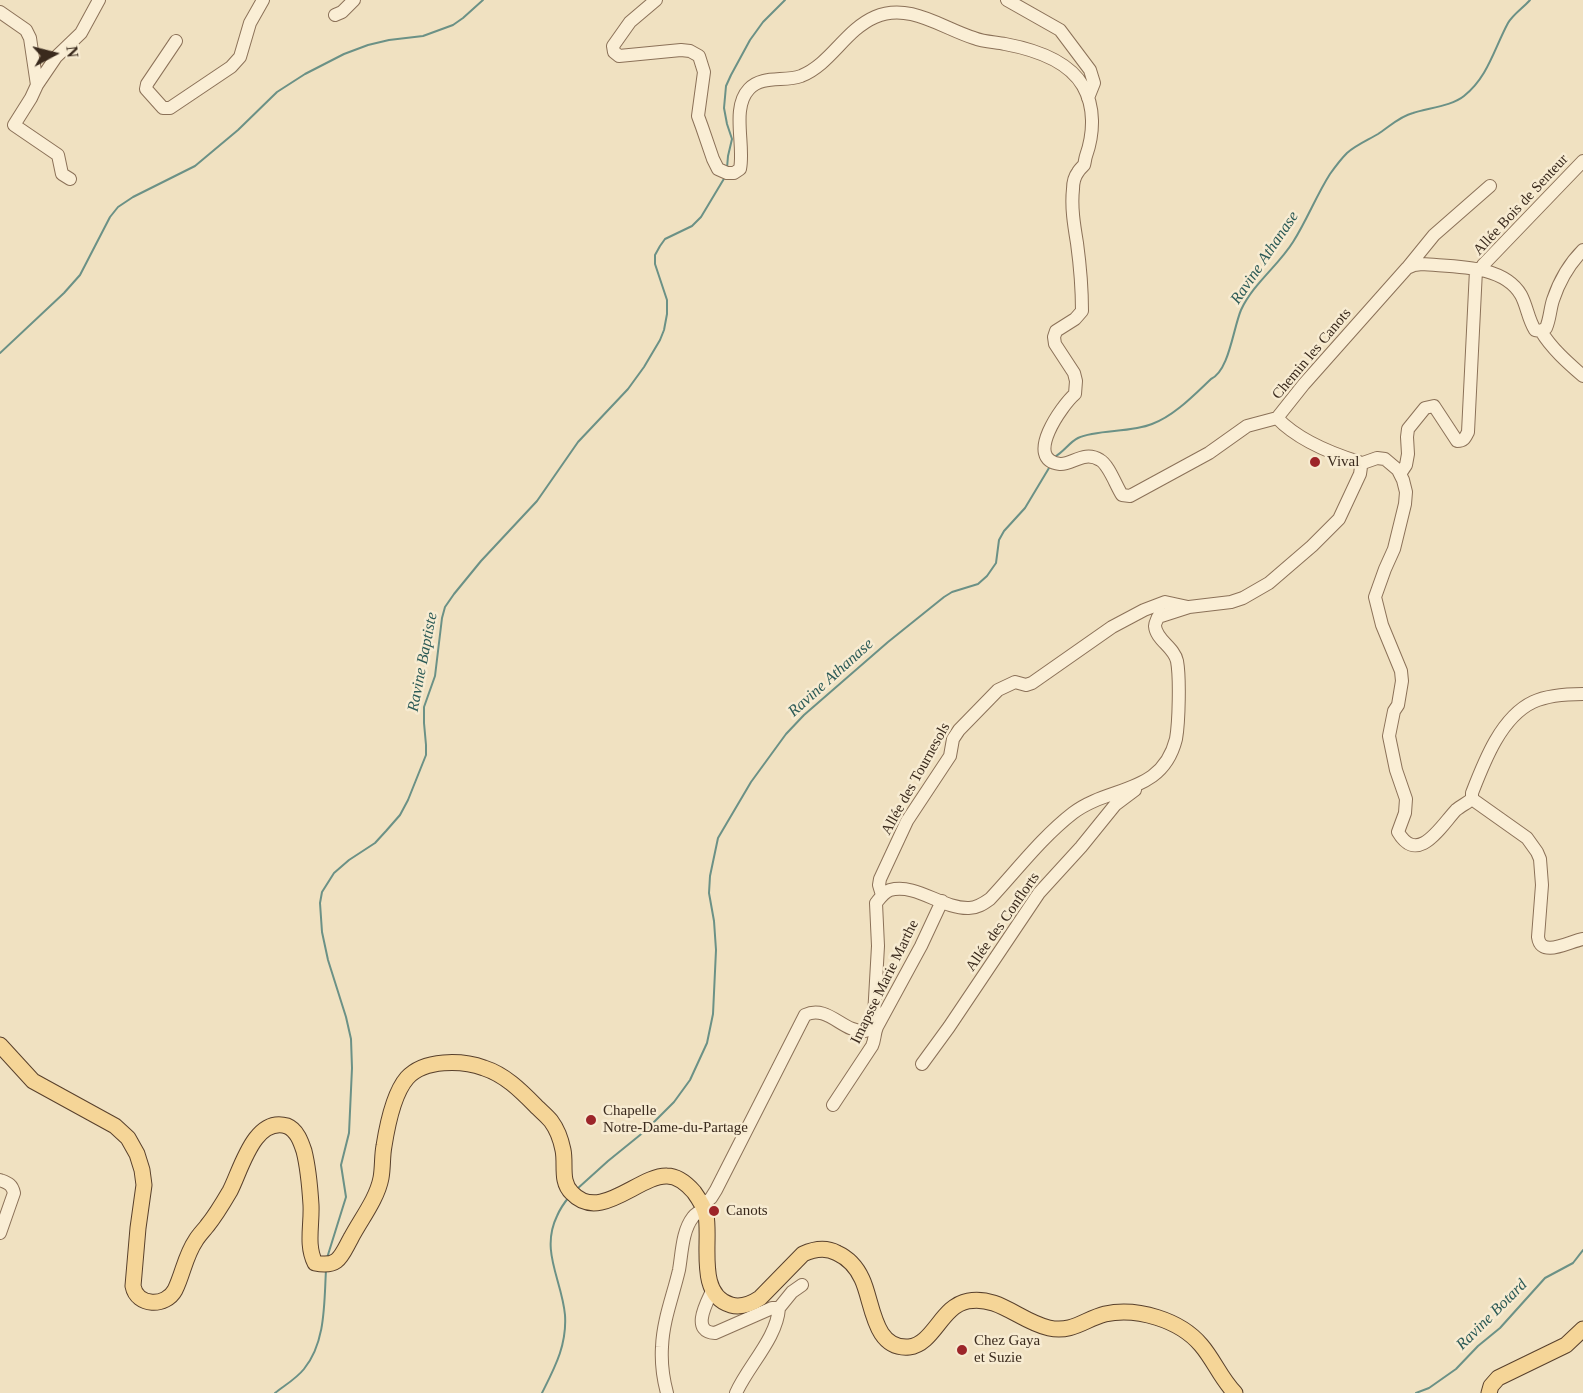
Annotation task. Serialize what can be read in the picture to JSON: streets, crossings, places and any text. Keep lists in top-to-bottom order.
{
  "streets": {
    "street": [
      "Allée Bois de Senteur",
      "Chemin les Canots",
      "Allée des Tournesols",
      "Allée des Conflorts",
      "Imapsse Marie Marthe"
    ]
  },
  "water": ["Ravine Athanase", "Ravine Baptiste", "Ravine Botard"],
  "places": [
    "Vival",
    "Chapelle Notre-Dame-du-Partage",
    "Canots",
    "Chez Gaya et Suzie"
  ],
  "north": "right"
}
